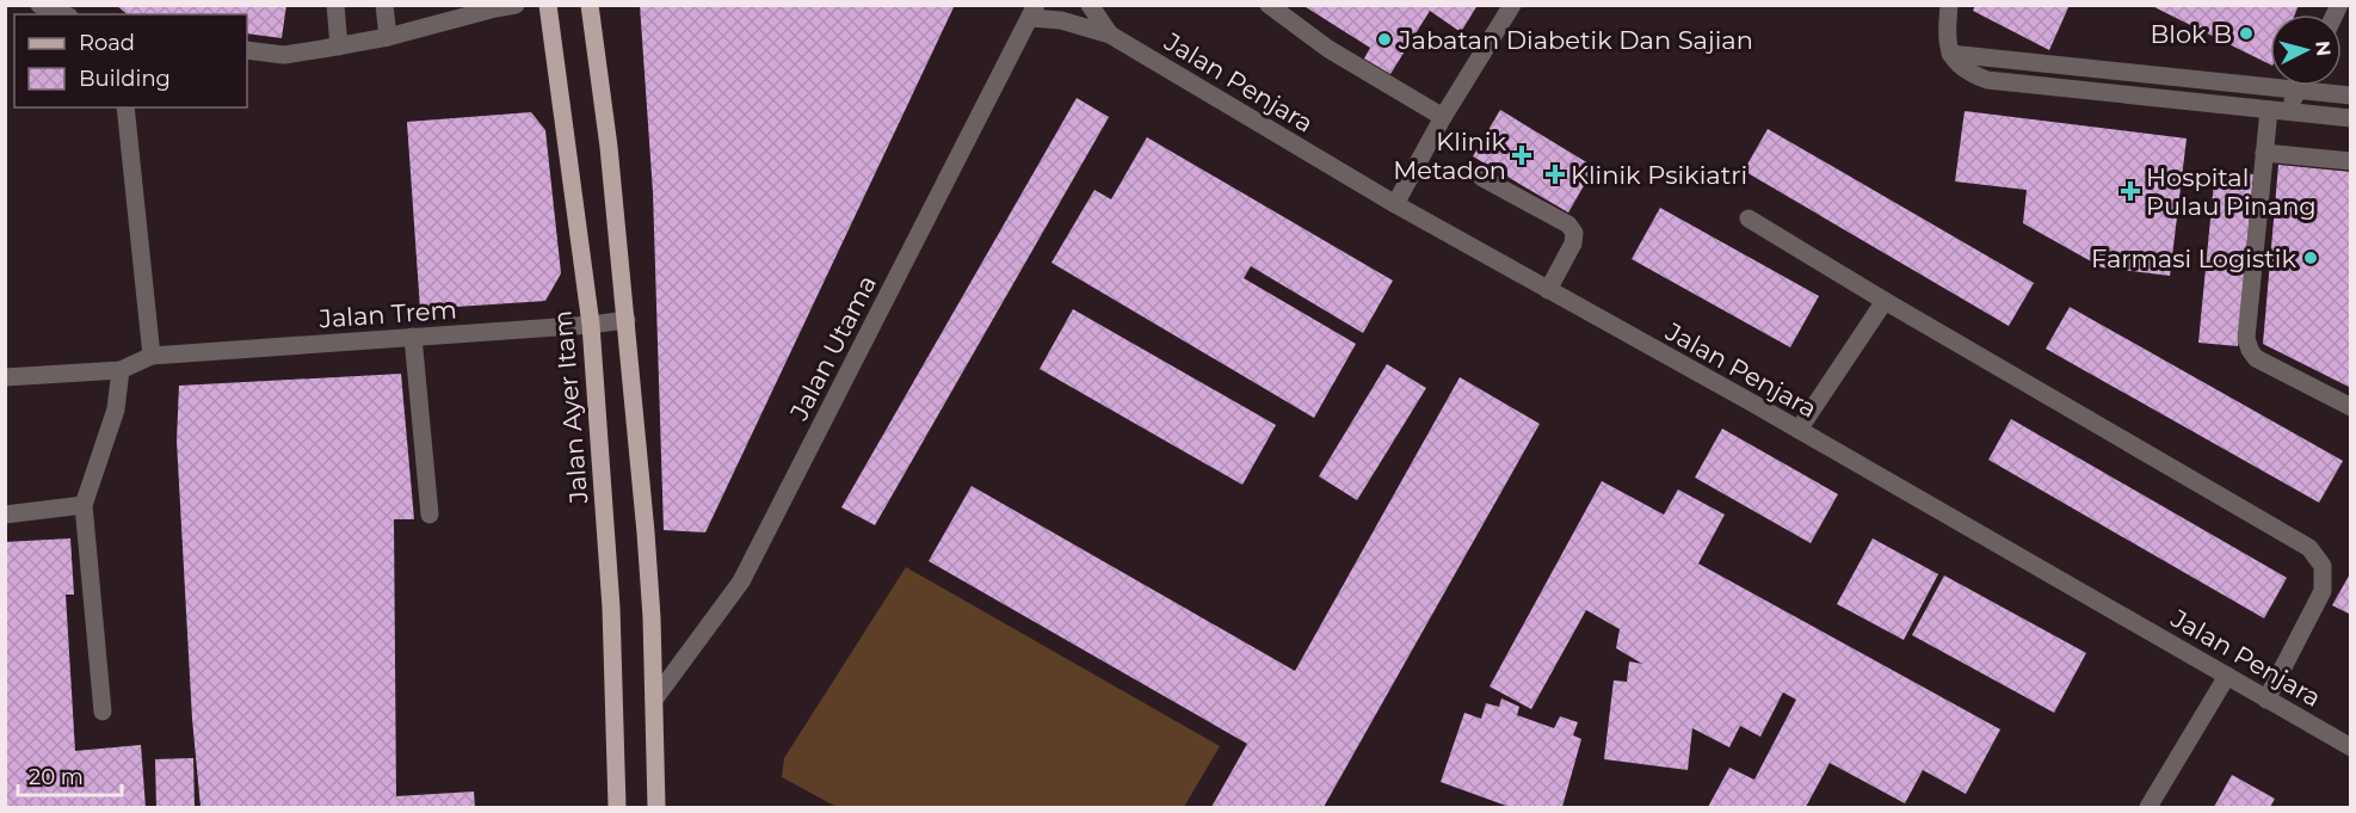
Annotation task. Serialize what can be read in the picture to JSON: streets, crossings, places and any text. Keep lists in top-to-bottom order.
{
  "streets": {
    "main road": ["Jalan Ayer Itam"],
    "street": ["Jalan Penjara", "Jalan Trem", "Jalan Utama"]
  },
  "crossings": [
    ["Jalan Penjara", "Jalan Utama"],
    ["Jalan Trem", "Jalan Ayer Itam"]
  ],
  "places": {
    "other": ["Blok B", "Jabatan Diabetik Dan Sajian", "Farmasi Logistik"],
    "health": ["Klinik Metadon", "Klinik Psikiatri", "Hospital Pulau Pinang"]
  },
  "legend": ["Road", "Building"],
  "scale_bar": "20 m",
  "north": "right"
}
